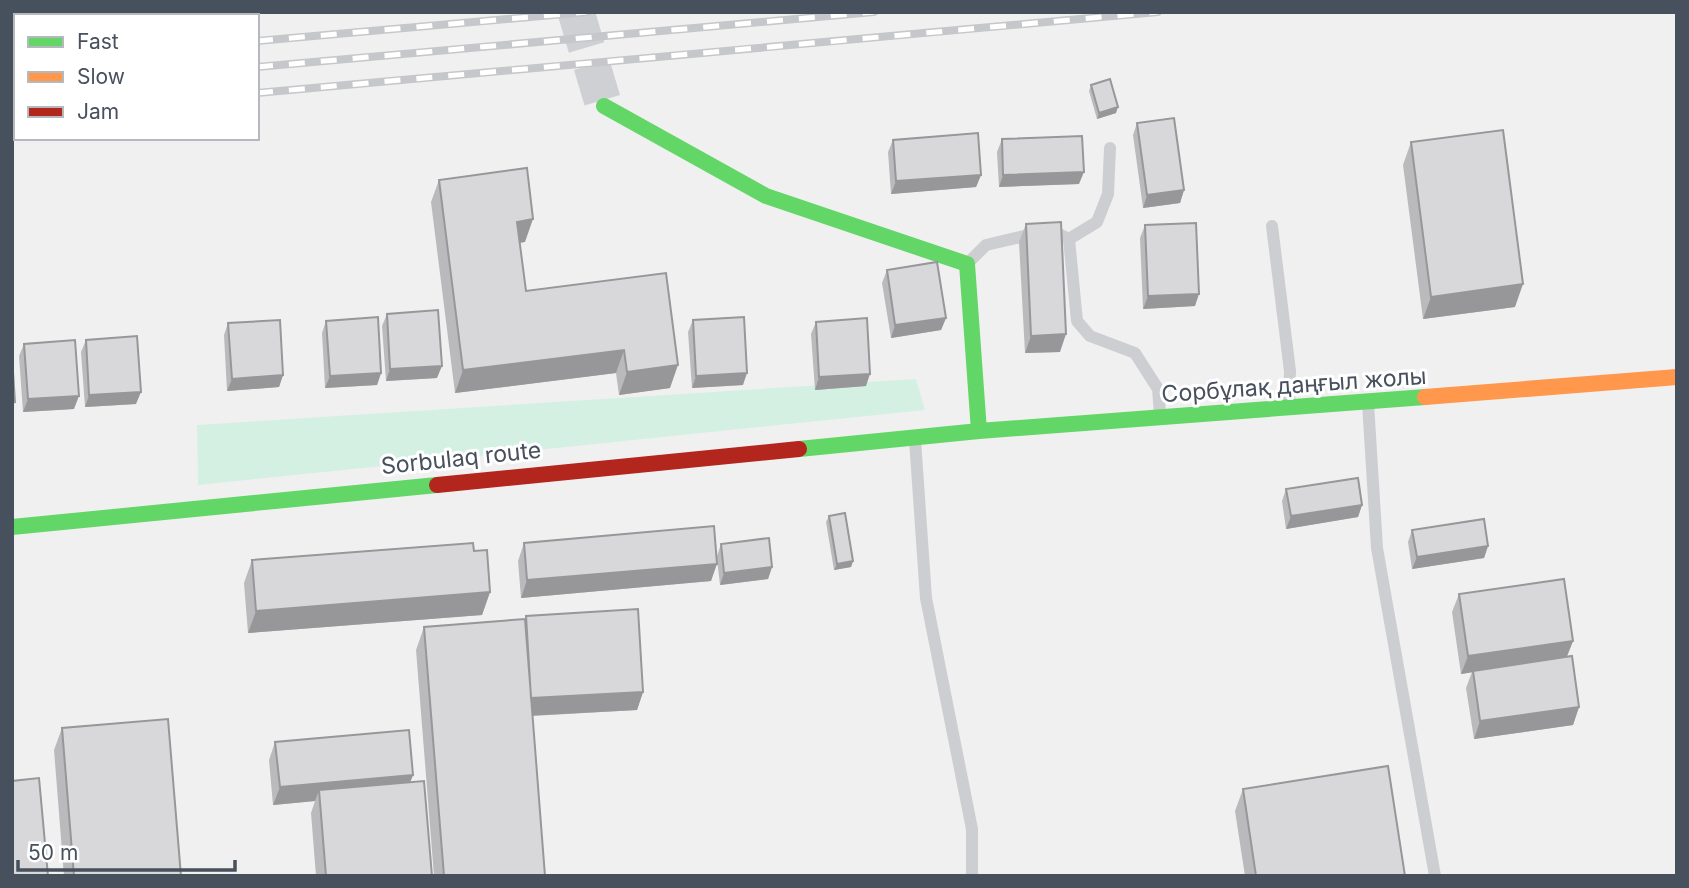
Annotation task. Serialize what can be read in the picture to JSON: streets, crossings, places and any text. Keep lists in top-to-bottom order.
{
  "streets": {
    "main road": ["Сорбұлақ даңғыл жолы", "Sorbulaq route"]
  },
  "crossings": [
    ["Сорбұлақ даңғыл жолы", "Sorbulaq route"]
  ],
  "legend": ["Fast", "Slow", "Jam"],
  "scale_bar": "50 m"
}
